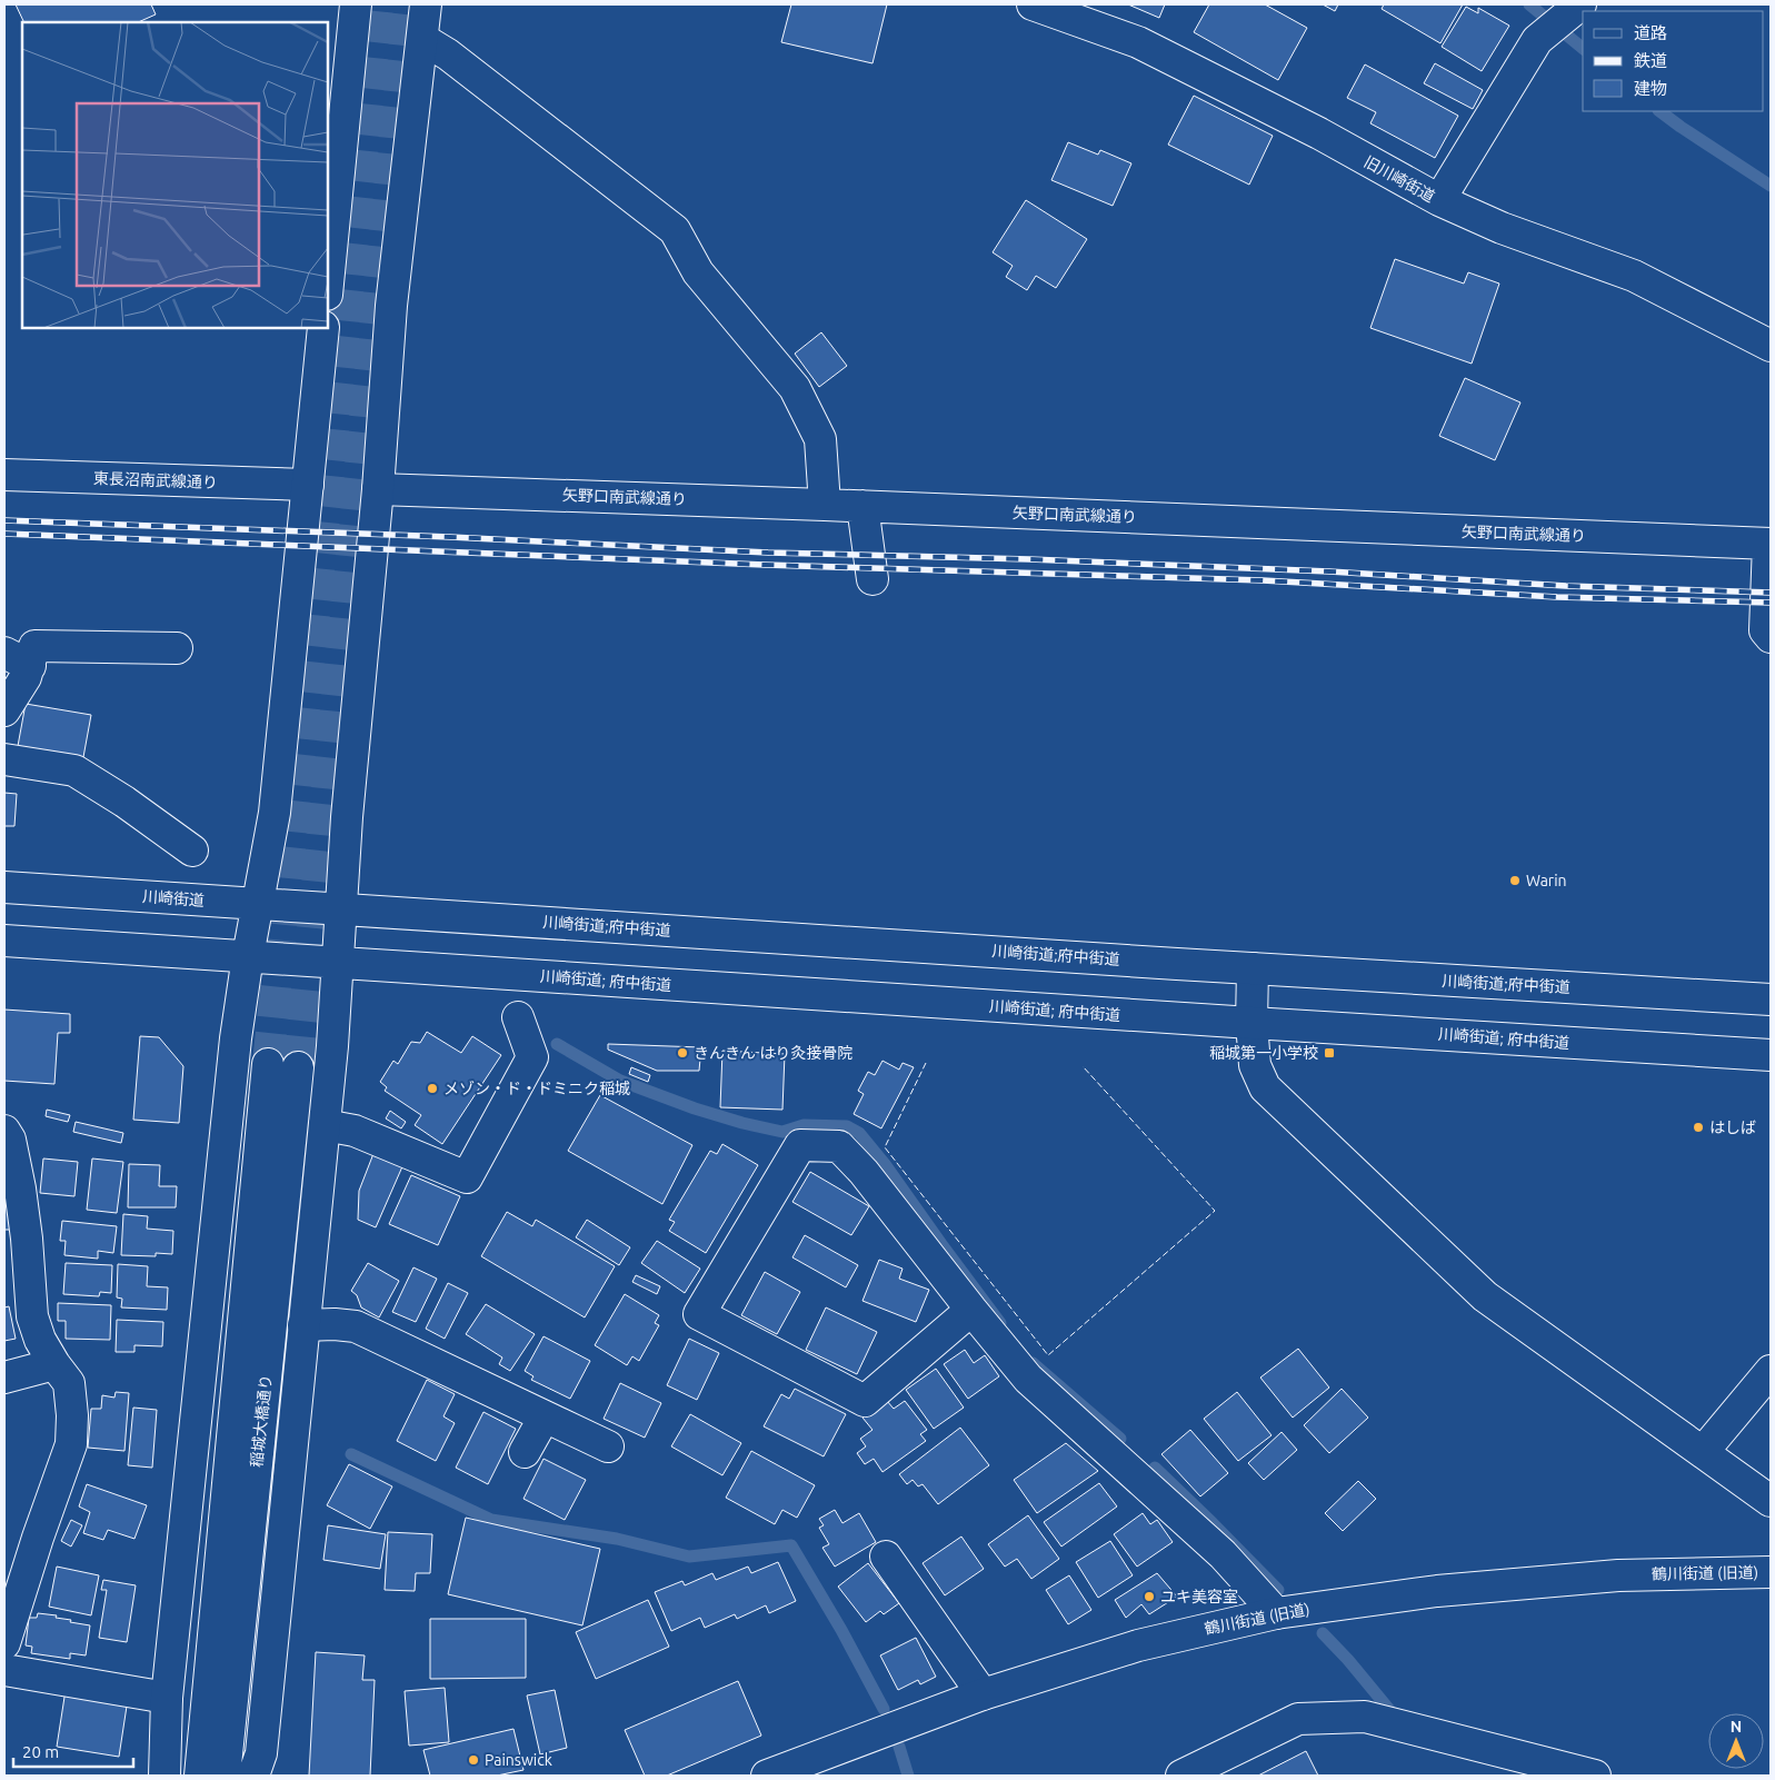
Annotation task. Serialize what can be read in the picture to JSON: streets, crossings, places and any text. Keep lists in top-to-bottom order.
{
  "streets": {
    "main road": [
      "旧川崎街道",
      "東長沼南武線通り",
      "矢野口南武線通り",
      "川崎街道",
      "川崎街道;府中街道",
      "川崎街道; 府中街道",
      "稲城大橋通り",
      "鶴川街道 (旧道)"
    ]
  },
  "crossings": [
    ["川崎街道", "川崎街道;府中街道"]
  ],
  "places": {
    "other": [
      "Warin",
      "きんきん はり灸接骨院",
      "メゾン・ド・ドミニク稲城",
      "はしば",
      "ユキ美容室",
      "Painswick"
    ],
    "transit": ["稲城第一小学校"]
  },
  "legend": ["道路", "鉄道", "建物"],
  "scale_bar": "20 m",
  "north": "top"
}
